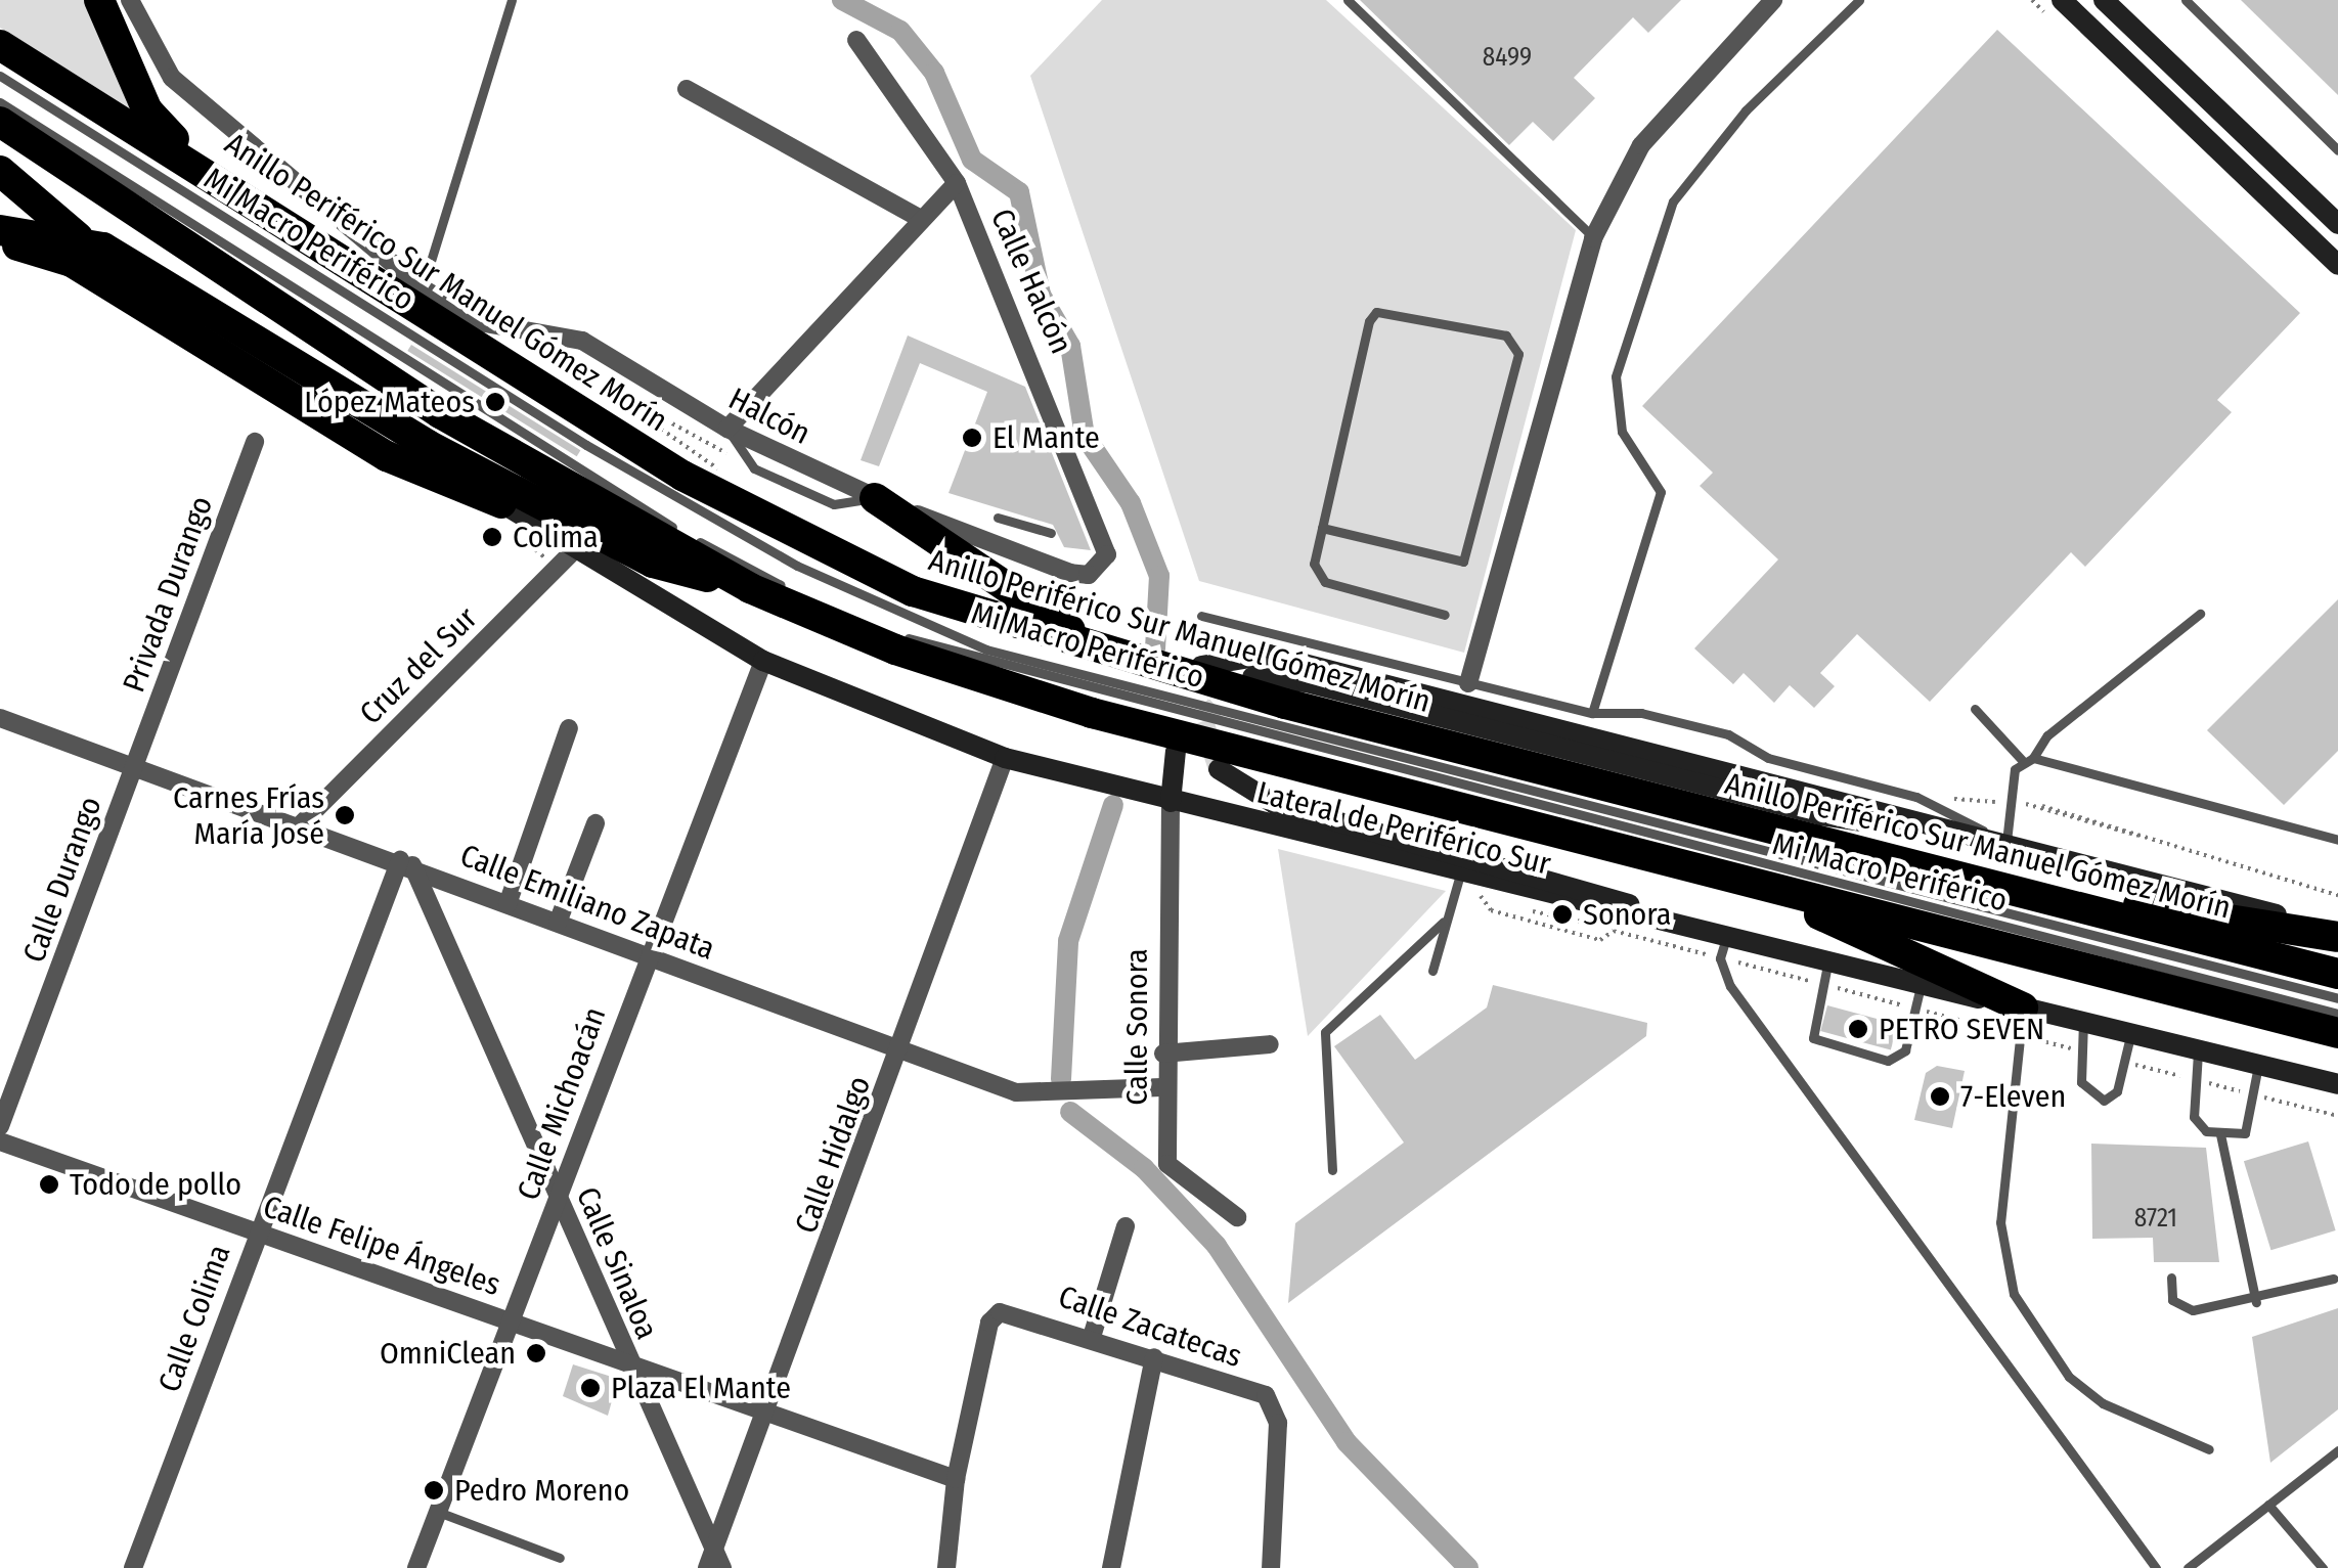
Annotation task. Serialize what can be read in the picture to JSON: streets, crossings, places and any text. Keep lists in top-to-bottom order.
{
  "streets": {
    "highway": ["Anillo Periférico Sur Manuel Gómez Morín"],
    "street": [
      "Calle Halcón",
      "Halcón",
      "Privada Durango",
      "Cruz del Sur",
      "Lateral de Periférico Sur",
      "Calle Durango",
      "Calle Emiliano Zapata",
      "Calle Sonora",
      "Calle Michoacán",
      "Calle Hidalgo",
      "Calle Felipe Ángeles",
      "Calle Sinaloa",
      "Calle Colima",
      "Calle Zacatecas"
    ],
    "lane": ["Mi Macro Periférico"]
  },
  "crossings": [
    ["Calle Halcón", "Halcón"],
    ["Anillo Periférico Sur Manuel Gómez Morín", "Halcón"],
    ["Privada Durango", "Calle Durango"],
    ["Privada Durango", "Calle Emiliano Zapata"],
    ["Cruz del Sur", "Lateral de Periférico Sur"],
    ["Cruz del Sur", "Calle Emiliano Zapata"],
    ["Lateral de Periférico Sur", "Calle Sonora"],
    ["Lateral de Periférico Sur", "Calle Michoacán"],
    ["Lateral de Periférico Sur", "Calle Hidalgo"],
    ["Calle Durango", "Calle Emiliano Zapata"],
    ["Calle Emiliano Zapata", "Calle Sonora"],
    ["Calle Emiliano Zapata", "Calle Michoacán"],
    ["Calle Emiliano Zapata", "Calle Hidalgo"],
    ["Calle Emiliano Zapata", "Calle Sinaloa"],
    ["Calle Emiliano Zapata", "Calle Colima"],
    ["Calle Michoacán", "Calle Felipe Ángeles"],
    ["Calle Michoacán", "Calle Sinaloa"],
    ["Calle Hidalgo", "Calle Sinaloa"],
    ["Calle Felipe Ángeles", "Calle Sinaloa"],
    ["Calle Felipe Ángeles", "Calle Colima"],
    ["Calle Sinaloa", "Calle Colima"]
  ],
  "places": [
    "López Mateos",
    "El Mante",
    "Colima",
    "Carnes Frías María José",
    "Sonora",
    "PETRO SEVEN",
    "7-Eleven",
    "Todo de pollo",
    "OmniClean",
    "Plaza El Mante",
    "Pedro Moreno"
  ],
  "house_numbers": ["8499", "8721"]
}
